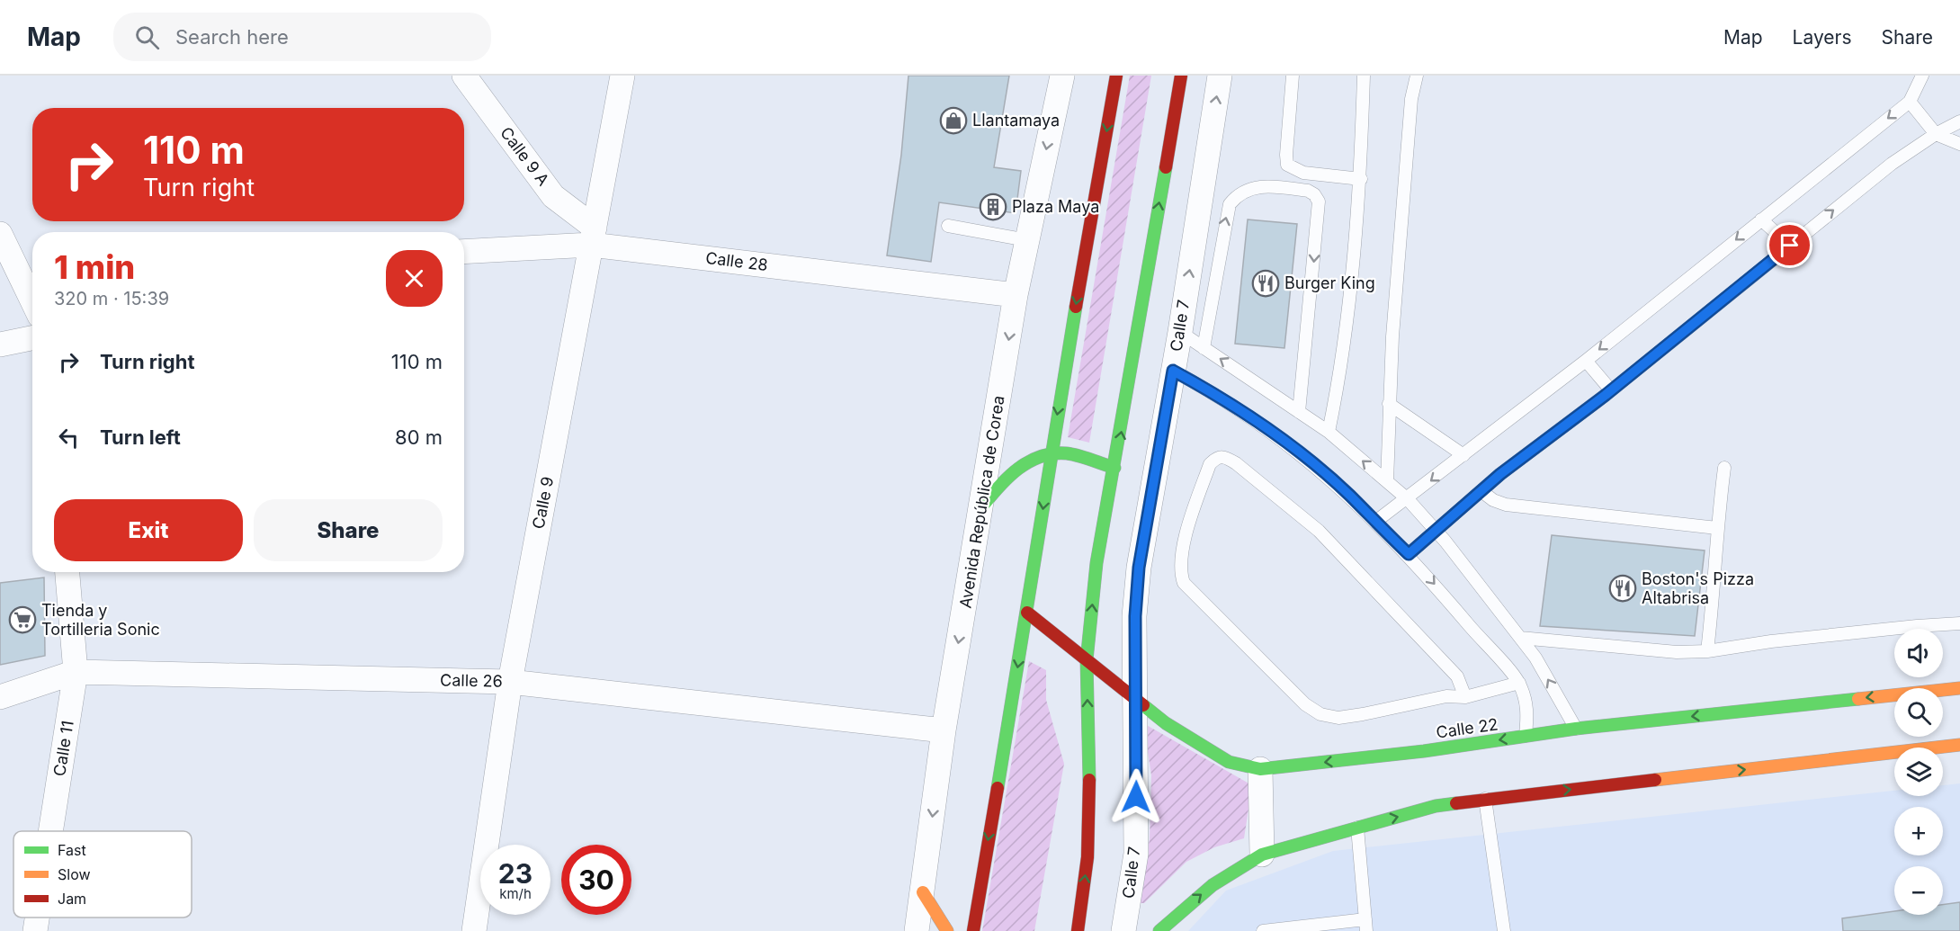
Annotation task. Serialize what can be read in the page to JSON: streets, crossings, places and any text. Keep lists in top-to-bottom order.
{
  "streets": {
    "main road": ["Calle 22"],
    "street": [
      "Calle 9 A",
      "Calle 28",
      "Calle 7",
      "Avenida República de Corea",
      "Calle 9",
      "Calle 26",
      "Calle 11"
    ]
  },
  "crossings": [
    ["Calle 9 A", "Calle 28"],
    ["Calle 9 A", "Calle 9"],
    ["Calle 28", "Avenida República de Corea"],
    ["Calle 28", "Calle 9"],
    ["Calle 7", "Calle 22"],
    ["Avenida República de Corea", "Calle 26"],
    ["Calle 9", "Calle 26"],
    ["Calle 26", "Calle 11"]
  ],
  "one_way": ["Avenida República de Corea"],
  "places": {
    "shop": ["Llantamaya"],
    "building": ["Plaza Maya"],
    "restaurant": ["Burger King", "Boston's Pizza Altabrisa"],
    "supermarket": ["Tienda y Tortilleria Sonic"]
  },
  "legend": ["Fast", "Slow", "Jam"],
  "page": {
    "header": "Map",
    "search": "Search here",
    "nav": ["Map", "Layers", "Share"],
    "turn": ["110 m", "Turn right"],
    "heading": ["1 min", "320 m · 15:39"],
    "list": [
      {
        "name": "Turn right",
        "value": "110 m"
      },
      {
        "name": "Turn left",
        "value": "80 m"
      }
    ],
    "buttons": ["Exit", "Share"],
    "map_buttons": ["+", "−"],
    "speed": "23 km/h",
    "limit": "30"
  }
}
